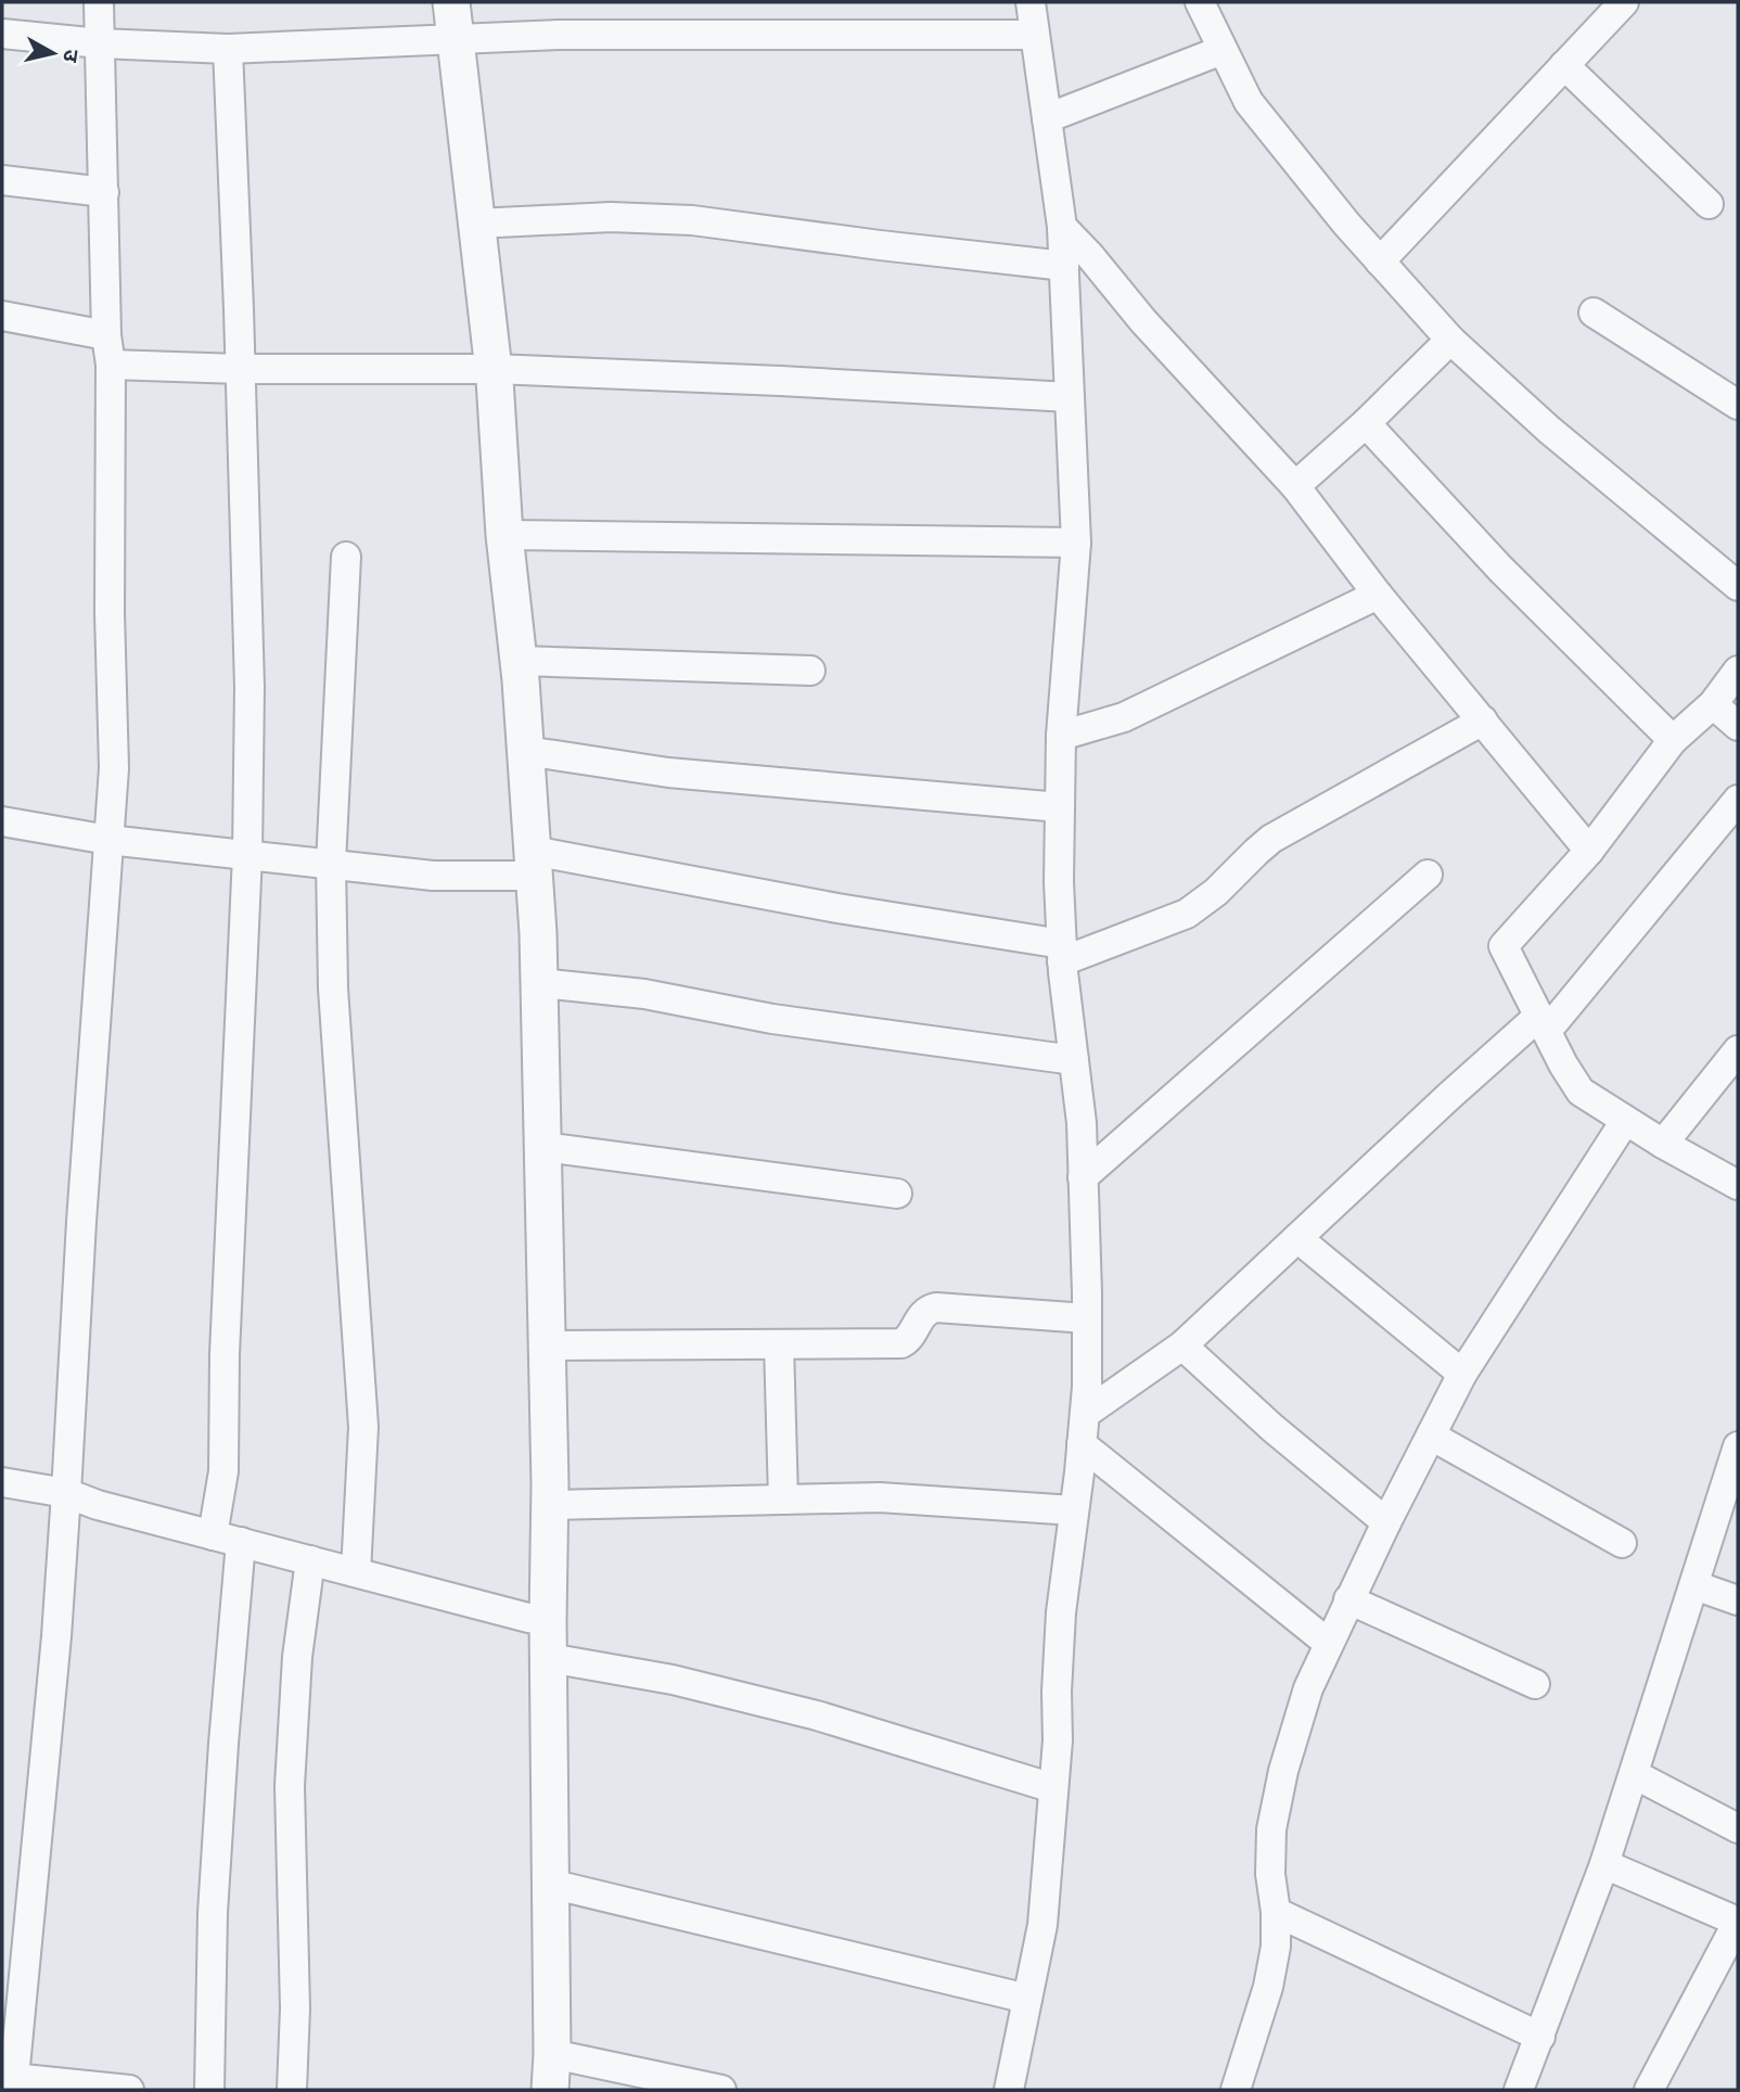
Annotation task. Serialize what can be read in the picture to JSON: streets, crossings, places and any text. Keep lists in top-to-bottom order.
{
  "north": "right"
}
